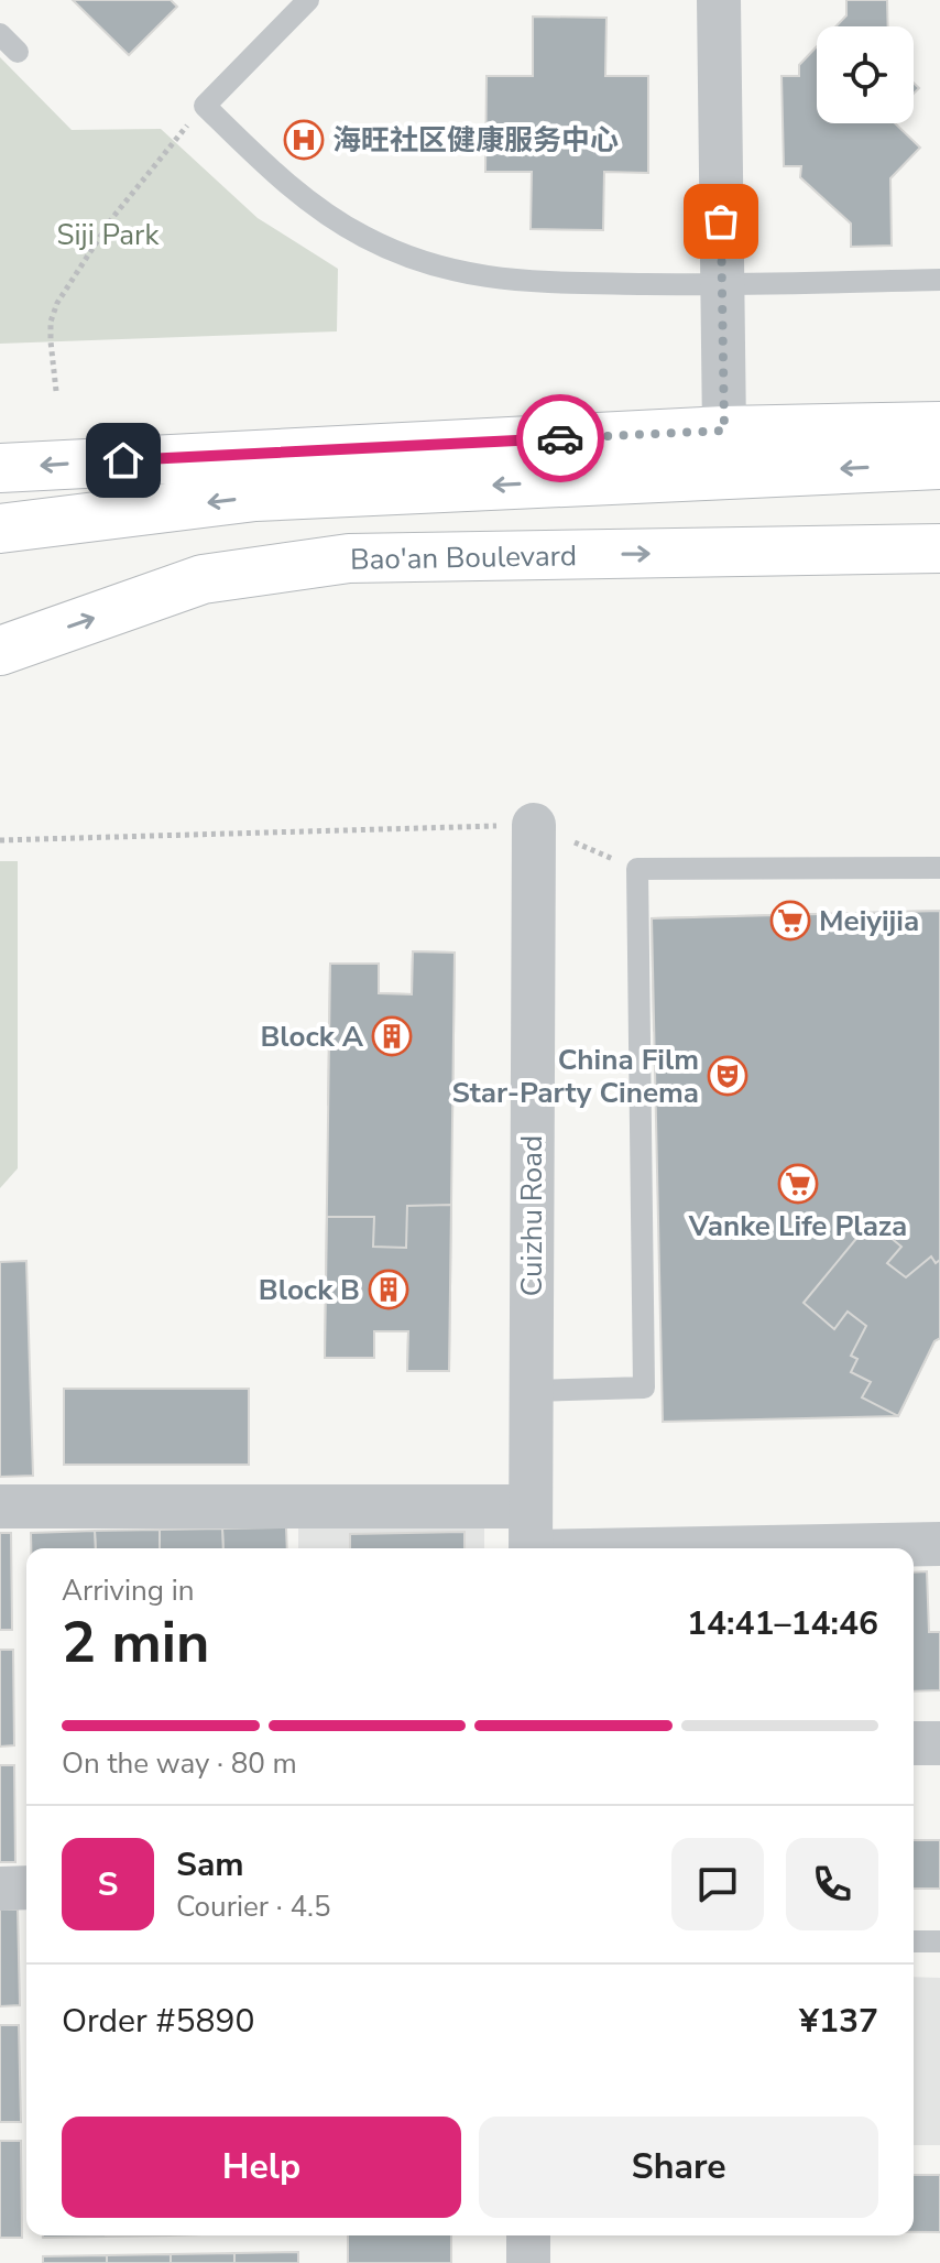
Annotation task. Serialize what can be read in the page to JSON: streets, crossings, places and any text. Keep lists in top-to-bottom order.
{
  "streets": {
    "main road": ["Bao'an Boulevard"],
    "street": ["Cuizhu Road"]
  },
  "parks": ["Siji Park"],
  "places": {
    "hospital": ["海旺社区健康服务中心"],
    "supermarket": ["Meiyijia", "Vanke Life Plaza"],
    "building": ["Block A", "Block B"],
    "theatre": ["China Film Star-Party Cinema"]
  },
  "page": {
    "heading": ["2 min", "Arriving in", "14:41–14:46"],
    "panel": [
      "Sam",
      "Courier · 4.5",
      "Order #5890",
      "¥137"
    ],
    "bar": "On the way · 80 m",
    "round": "S",
    "buttons": ["Help", "Share"]
  }
}
